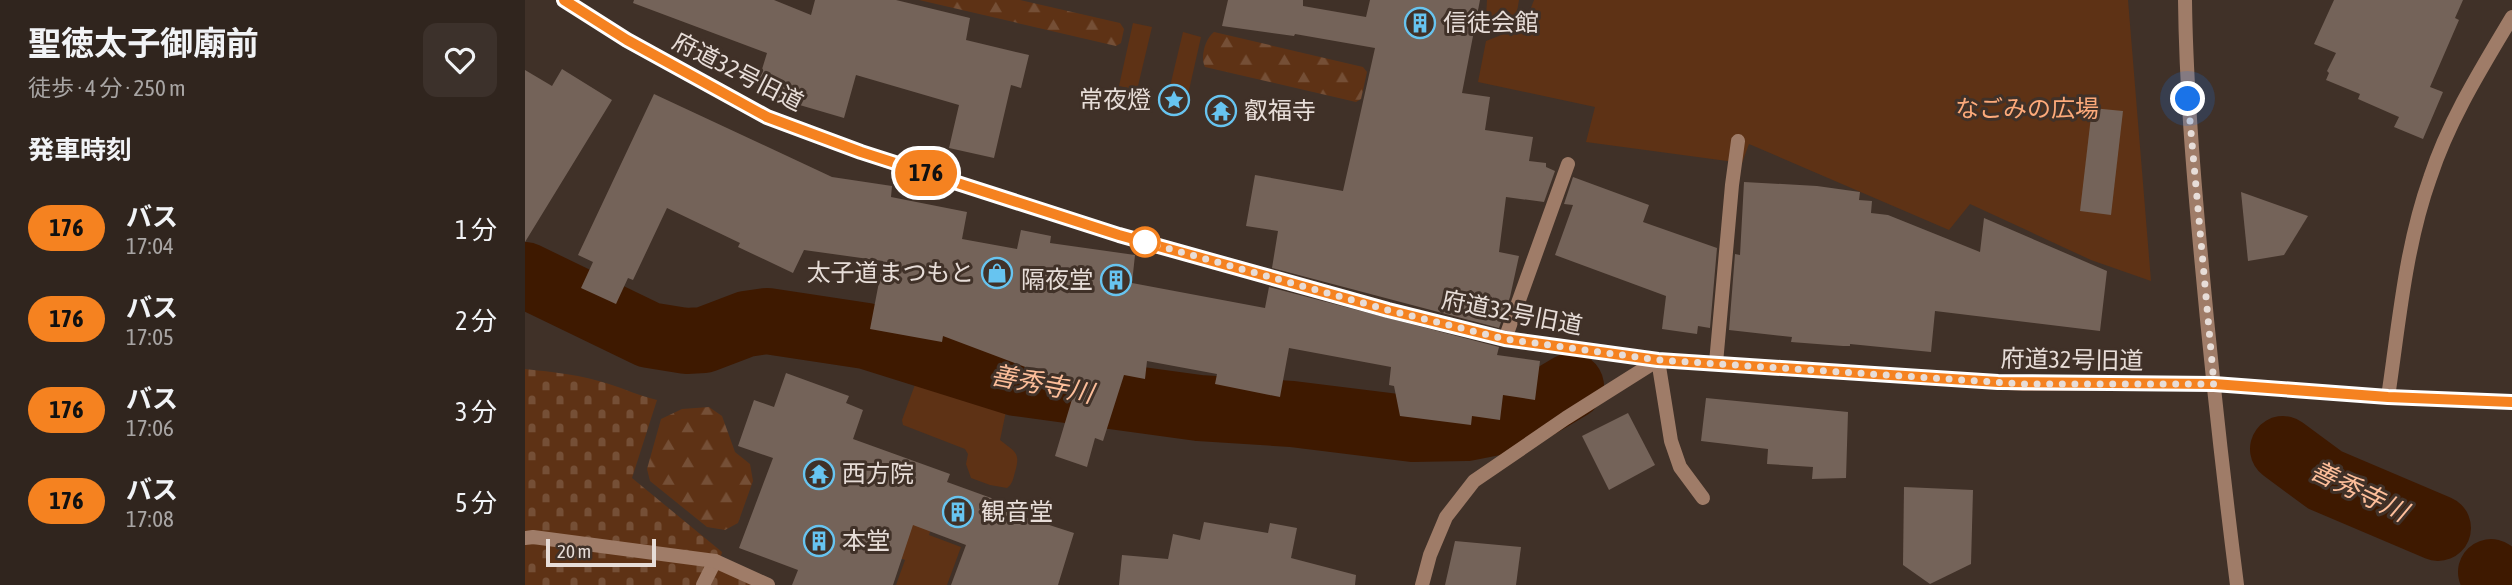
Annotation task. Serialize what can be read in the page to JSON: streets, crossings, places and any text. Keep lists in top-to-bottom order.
{
  "streets": {
    "street": ["府道32号旧道"]
  },
  "water": ["善秀寺川"],
  "parks": ["なごみの広場"],
  "places": {
    "building": [
      "信徒会館",
      "隔夜堂",
      "観音堂",
      "本堂"
    ],
    "place": ["常夜燈"],
    "temple": ["叡福寺", "西方院"],
    "shop": ["太子道まつもと"]
  },
  "lines": ["bus line 176"],
  "scale_bar": "20 m",
  "page": {
    "heading": [
      ["聖徳太子御廟前", "徒歩 · 4 分 · 250 m"],
      "発車時刻"
    ],
    "on_map": "176",
    "list": [
      {
        "mark": "176",
        "name": "バス",
        "note": "17:04",
        "value": "1 分"
      },
      {
        "mark": "176",
        "name": "バス",
        "note": "17:05",
        "value": "2 分"
      },
      {
        "mark": "176",
        "name": "バス",
        "note": "17:06",
        "value": "3 分"
      },
      {
        "mark": "176",
        "name": "バス",
        "note": "17:08",
        "value": "5 分"
      }
    ],
    "scale": "20 m"
  }
}
